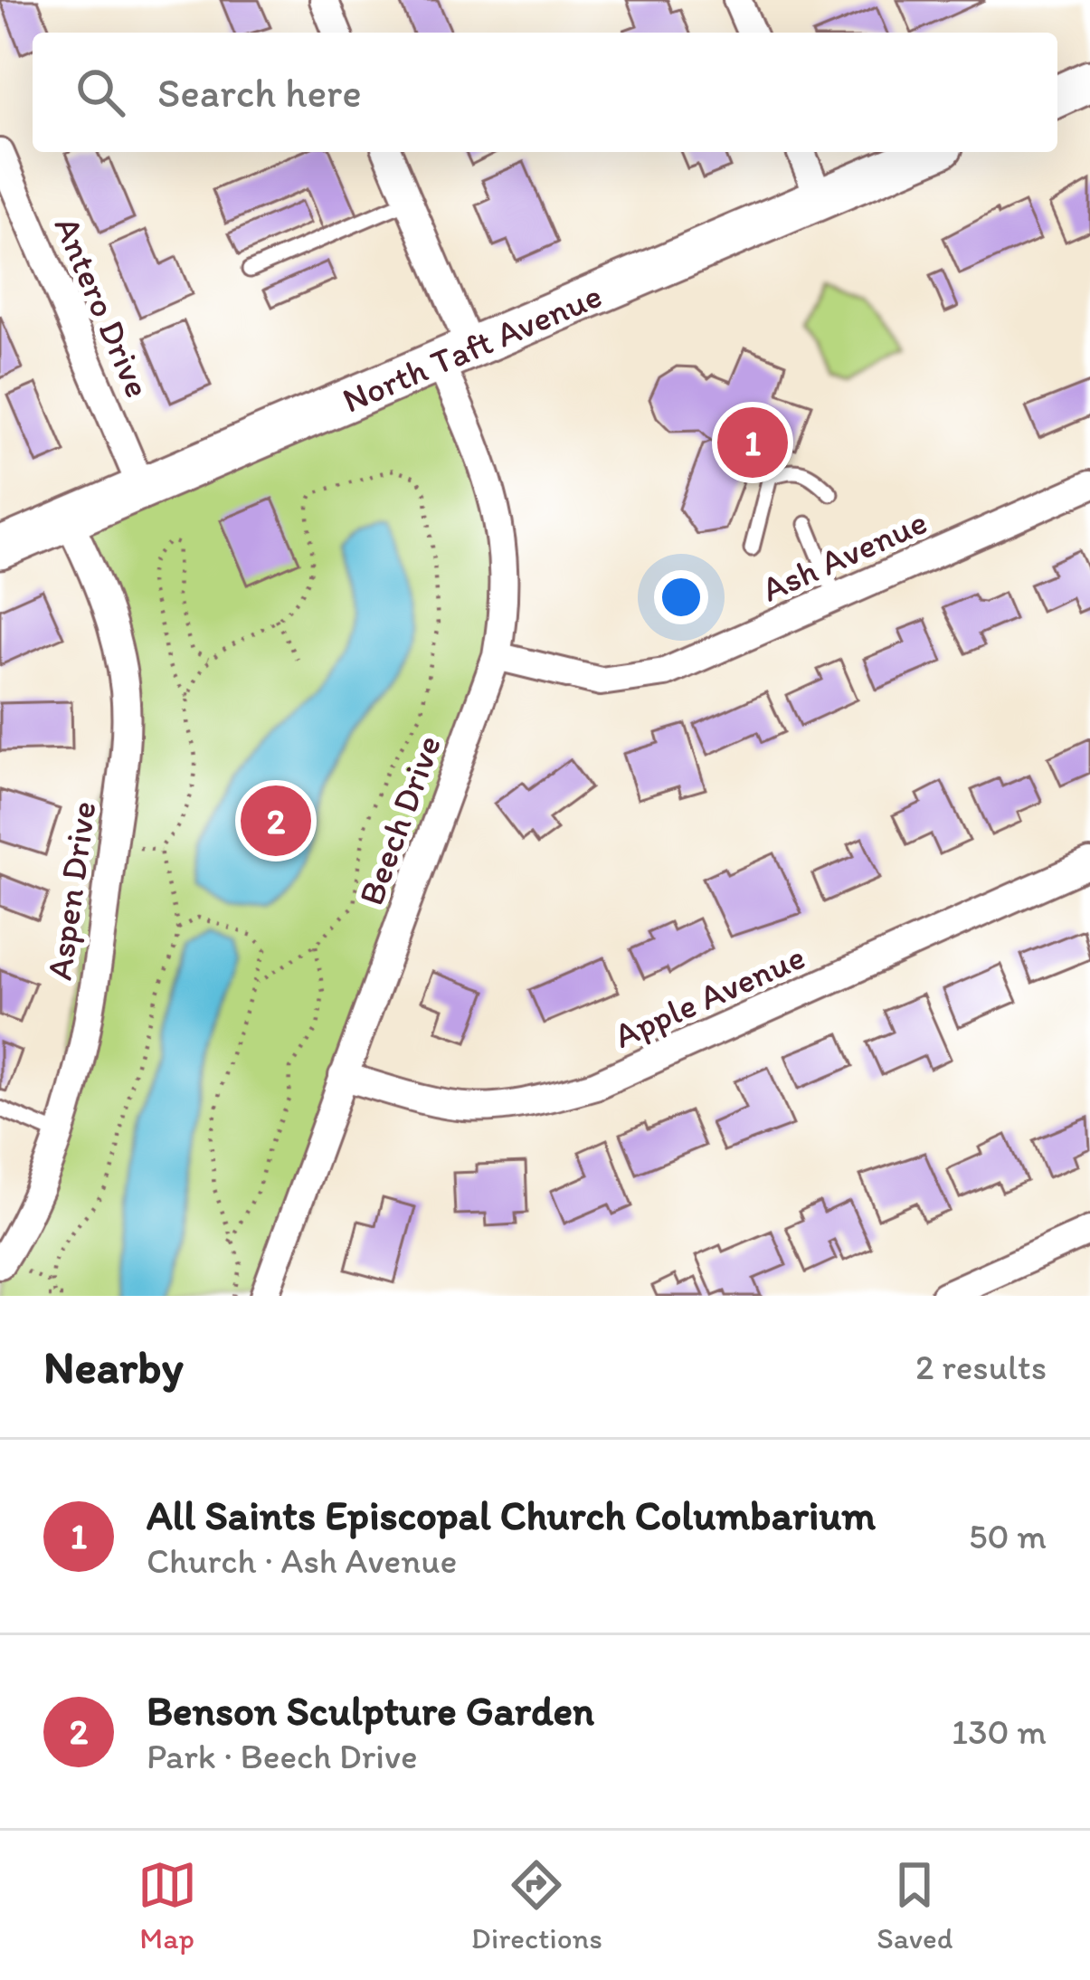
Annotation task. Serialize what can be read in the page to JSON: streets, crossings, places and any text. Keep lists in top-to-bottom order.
{
  "streets": {
    "main road": ["North Taft Avenue"],
    "street": [
      "Antero Drive",
      "Ash Avenue",
      "Beech Drive",
      "Aspen Drive",
      "Apple Avenue"
    ]
  },
  "crossings": [
    ["Antero Drive", "North Taft Avenue"],
    ["North Taft Avenue", "Beech Drive"],
    ["North Taft Avenue", "Aspen Drive"],
    ["Ash Avenue", "Beech Drive"],
    ["Beech Drive", "Apple Avenue"]
  ],
  "page": {
    "search": "Search here",
    "pins": ["1", "2"],
    "heading": ["Nearby", "2 results"],
    "list": [
      {
        "mark": "1",
        "name": "All Saints Episcopal Church Columbarium",
        "note": "Church · Ash Avenue",
        "value": "50 m"
      },
      {
        "mark": "2",
        "name": "Benson Sculpture Garden",
        "note": "Park · Beech Drive",
        "value": "130 m"
      }
    ],
    "nav": ["Map", "Directions", "Saved"]
  }
}
